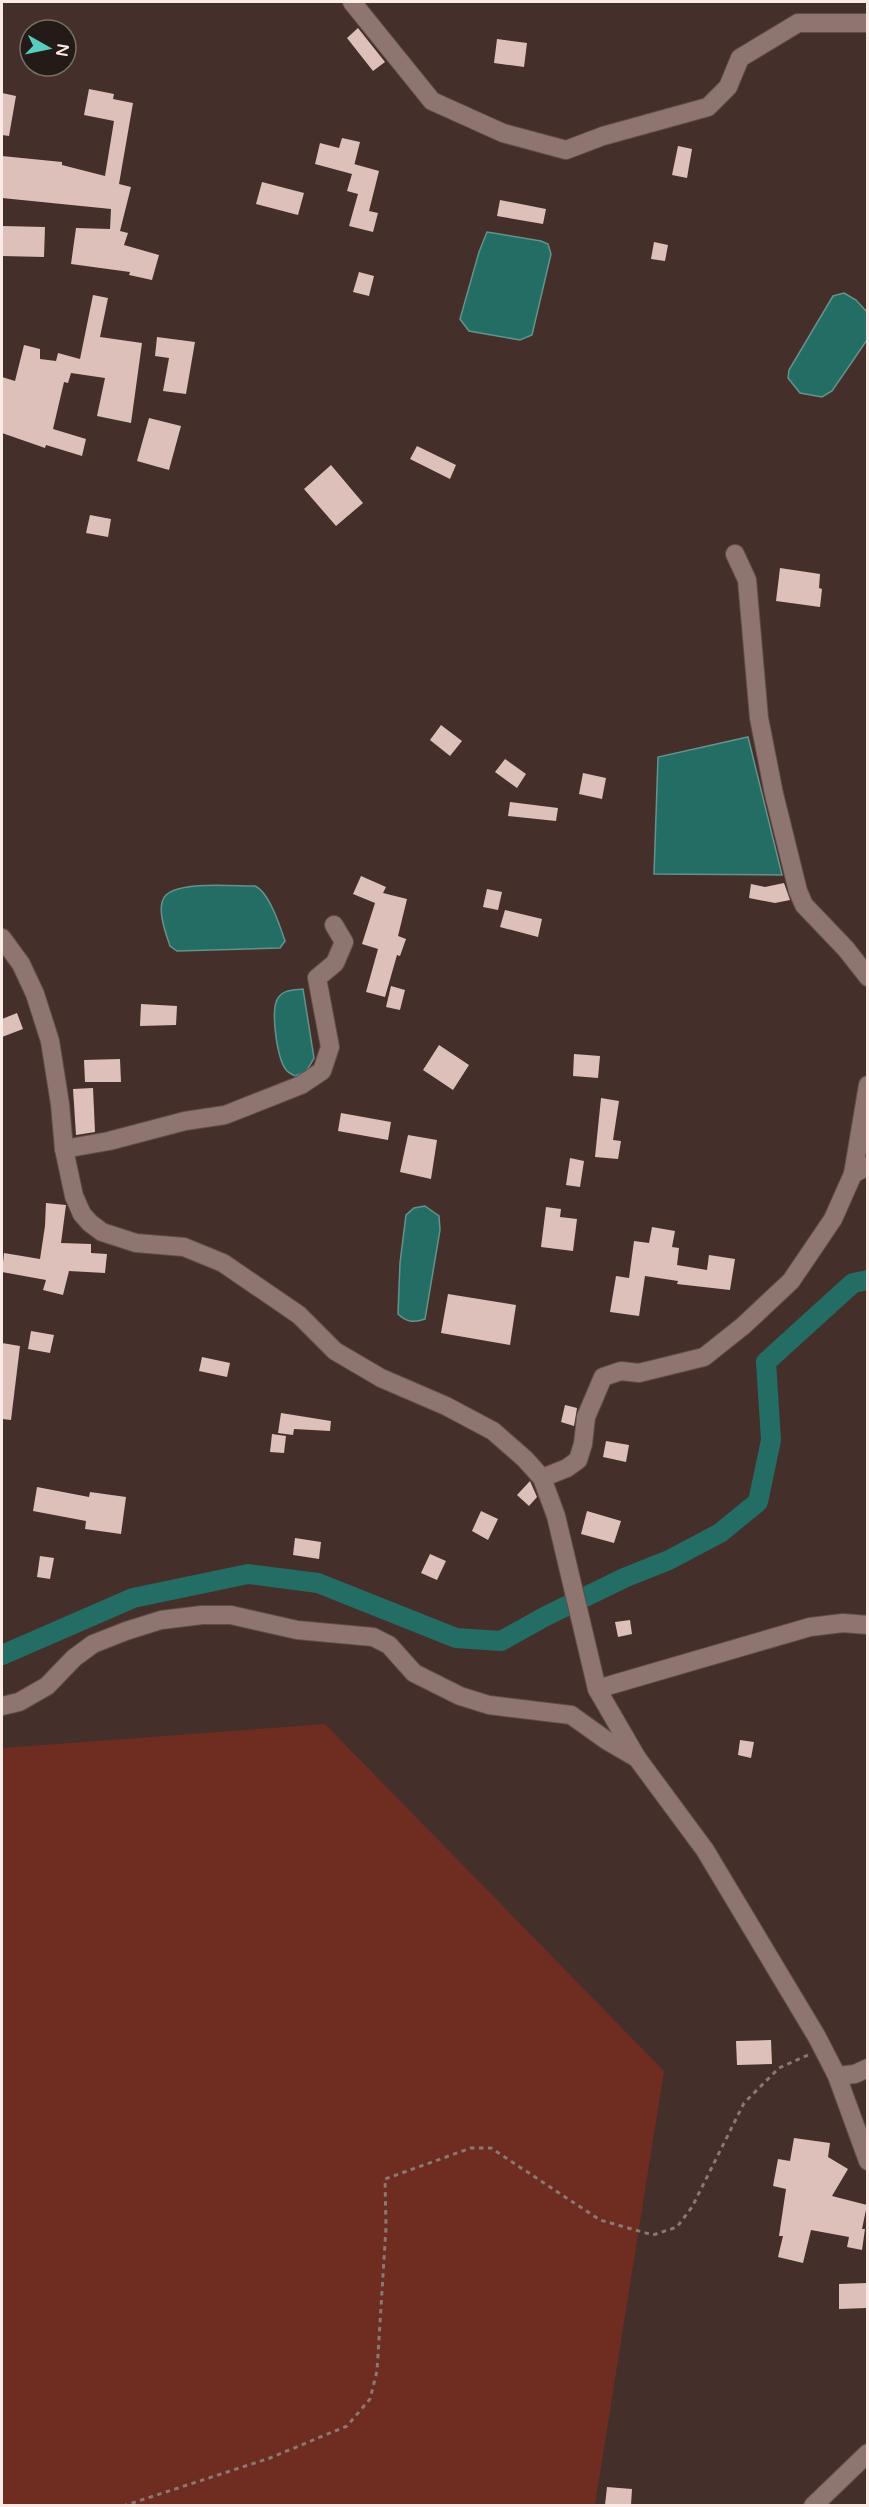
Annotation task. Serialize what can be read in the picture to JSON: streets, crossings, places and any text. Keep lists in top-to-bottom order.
{
  "north": "right"
}
